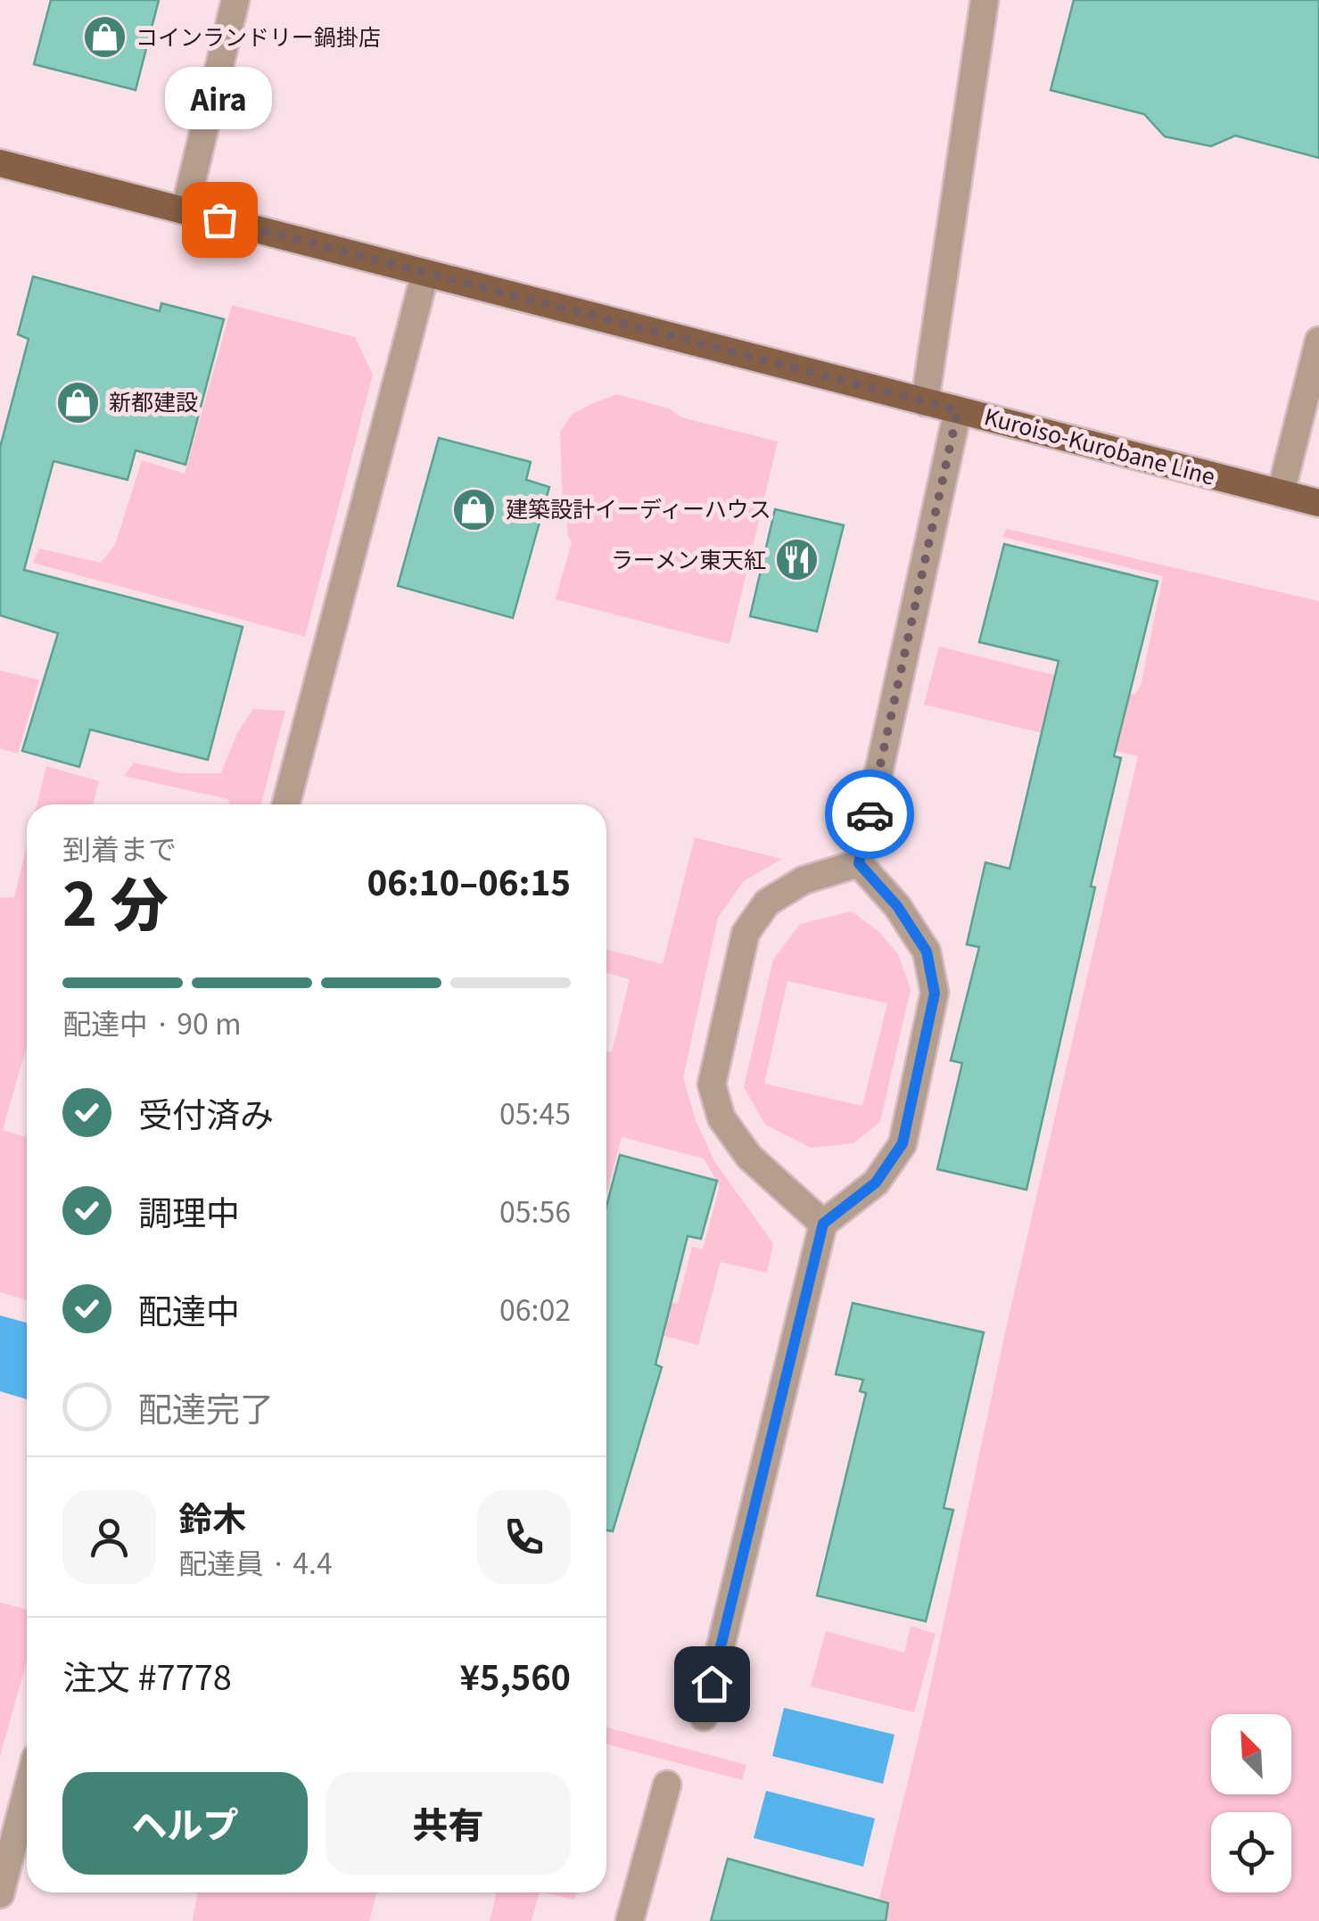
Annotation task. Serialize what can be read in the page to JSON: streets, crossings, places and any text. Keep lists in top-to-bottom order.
{
  "streets": {
    "main road": ["Kuroiso-Kurobane Line"]
  },
  "places": {
    "shop": ["コインランドリー鍋掛店", "新都建設", "建築設計イーディーハウス"],
    "other": ["Aira"],
    "restaurant": ["ラーメン東天紅"]
  },
  "north": "top left",
  "page": {
    "bubble": "Aira",
    "heading": ["2 分", "到着まで", "06:10–06:15"],
    "panel": [
      "鈴木",
      "配達員 · 4.4",
      "注文 #7778",
      "¥5,560"
    ],
    "bar": "配達中 · 90 m",
    "list": [
      ["受付済み", "05:45"],
      ["調理中", "05:56"],
      ["配達中", "06:02"],
      "配達完了"
    ],
    "buttons": ["ヘルプ", "共有"]
  }
}
